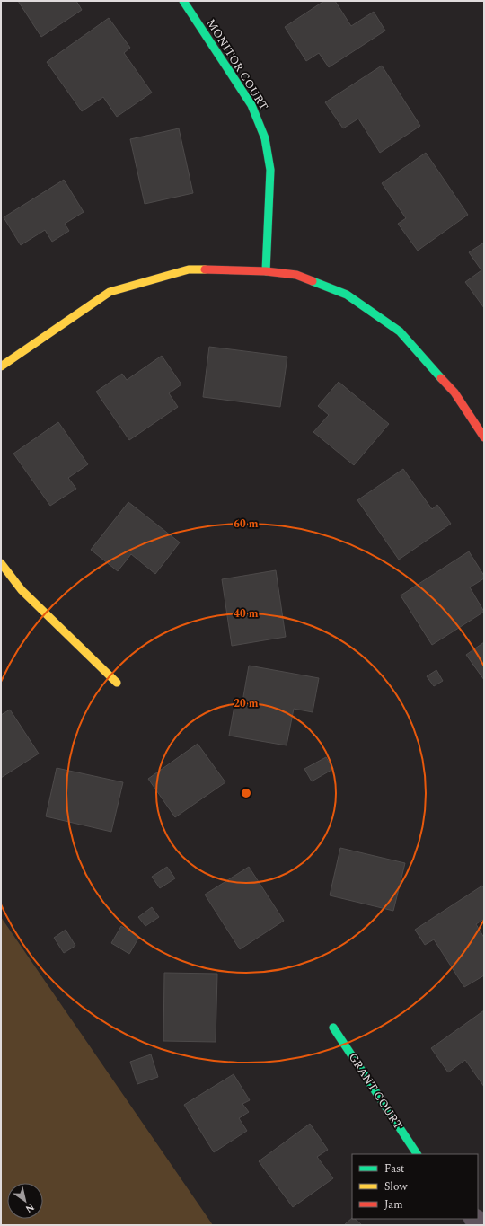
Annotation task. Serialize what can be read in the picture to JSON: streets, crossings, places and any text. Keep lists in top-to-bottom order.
{
  "streets": {
    "street": ["MONITOR COURT", "GRANT COURT"]
  },
  "legend": ["Fast", "Slow", "Jam"],
  "north": "bottom right",
  "rings": ["60 m", "40 m", "20 m"]
}
